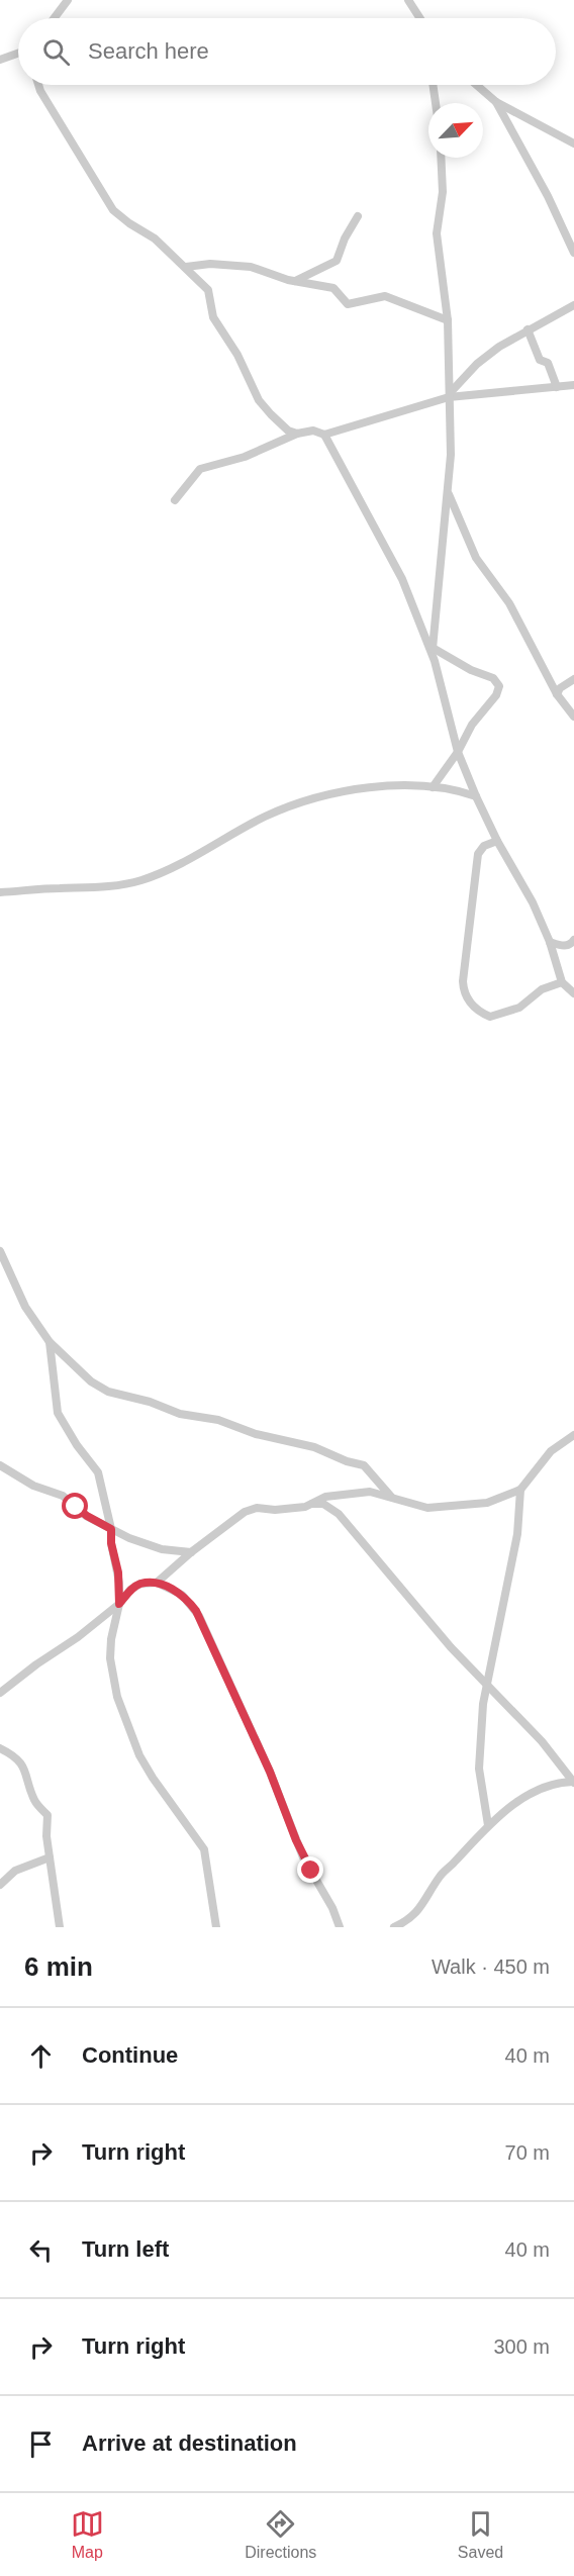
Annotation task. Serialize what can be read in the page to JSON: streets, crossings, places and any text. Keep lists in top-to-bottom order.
{
  "north": "top right",
  "page": {
    "search": "Search here",
    "heading": ["6 min", "Walk · 450 m"],
    "list": [
      ["Continue", "40 m"],
      ["Turn right", "70 m"],
      ["Turn left", "40 m"],
      ["Turn right", "300 m"],
      "Arrive at destination"
    ],
    "nav": ["Map", "Directions", "Saved"]
  }
}
